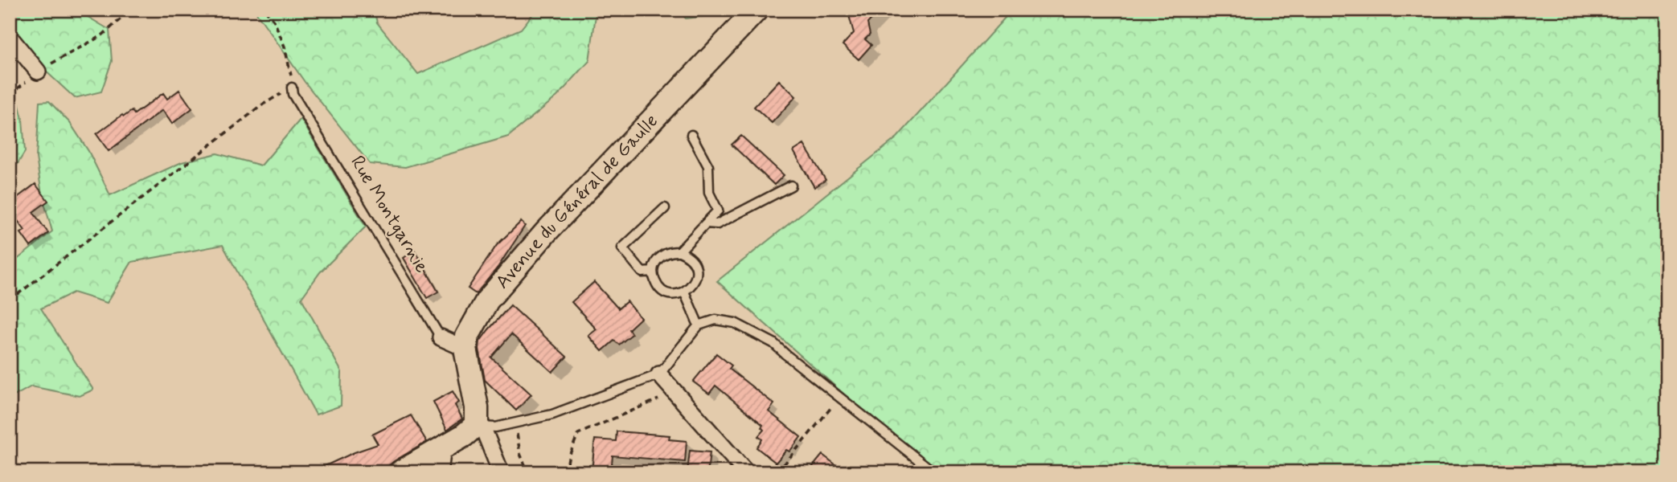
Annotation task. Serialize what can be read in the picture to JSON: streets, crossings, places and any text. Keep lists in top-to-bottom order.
{
  "streets": {
    "street": ["Avenue du Général de Gaulle", "Rue Montgarnie"]
  },
  "crossings": [
    ["Avenue du Général de Gaulle", "Rue Montgarnie"]
  ]
}
